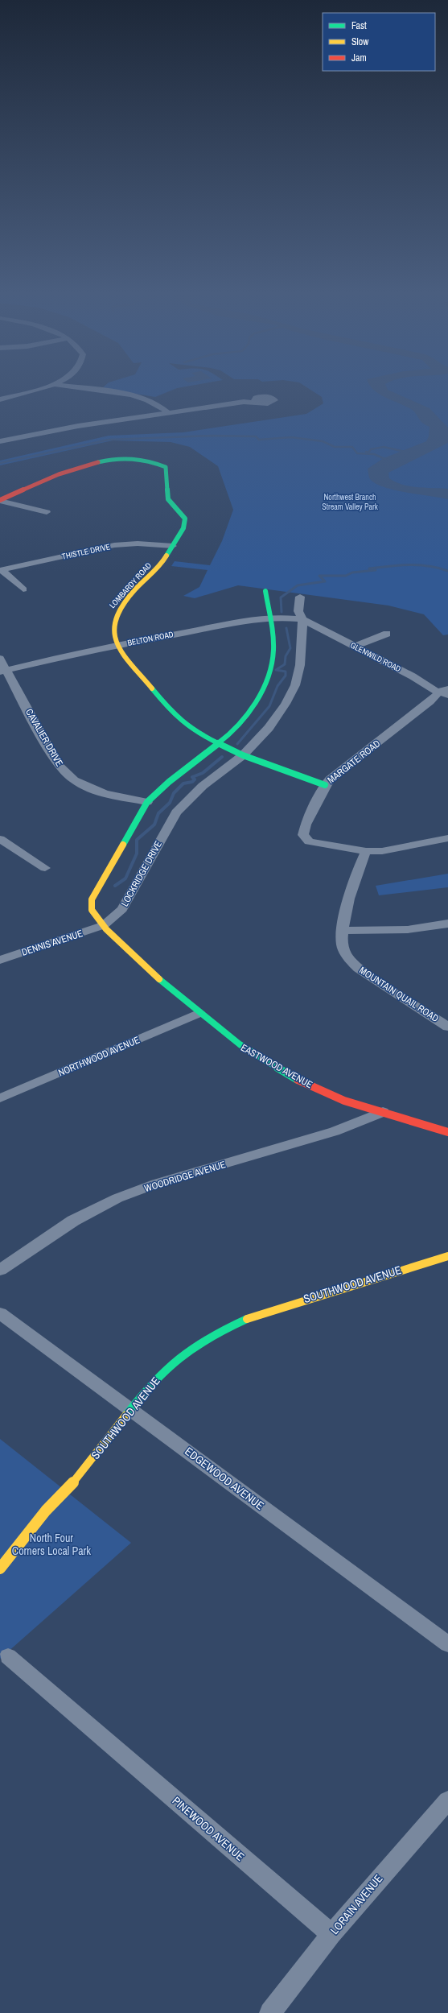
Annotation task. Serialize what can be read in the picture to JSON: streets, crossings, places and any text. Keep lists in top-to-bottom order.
{
  "streets": {
    "street": [
      "THISTLE DRIVE",
      "LOMBARDY ROAD",
      "BELTON ROAD",
      "GLENWILD ROAD",
      "CAVALIER DRIVE",
      "MARGATE ROAD",
      "LOCKRIDGE DRIVE",
      "DENNIS AVENUE",
      "MOUNTAIN QUAIL ROAD",
      "NORTHWOOD AVENUE",
      "EASTWOOD AVENUE",
      "WOODRIDGE AVENUE",
      "SOUTHWOOD AVENUE",
      "EDGEWOOD AVENUE",
      "PINEWOOD AVENUE",
      "LORAIN AVENUE"
    ]
  },
  "crossings": [
    ["THISTLE DRIVE", "LOMBARDY ROAD"],
    ["LOMBARDY ROAD", "BELTON ROAD"],
    ["LOMBARDY ROAD", "MARGATE ROAD"],
    ["LOMBARDY ROAD", "LOCKRIDGE DRIVE"],
    ["BELTON ROAD", "GLENWILD ROAD"],
    ["BELTON ROAD", "CAVALIER DRIVE"],
    ["BELTON ROAD", "LOCKRIDGE DRIVE"],
    ["GLENWILD ROAD", "MARGATE ROAD"],
    ["GLENWILD ROAD", "LOCKRIDGE DRIVE"],
    ["MARGATE ROAD", "MOUNTAIN QUAIL ROAD"],
    ["LOCKRIDGE DRIVE", "DENNIS AVENUE"],
    ["LOCKRIDGE DRIVE", "EASTWOOD AVENUE"],
    ["DENNIS AVENUE", "EASTWOOD AVENUE"],
    ["NORTHWOOD AVENUE", "EASTWOOD AVENUE"],
    ["EASTWOOD AVENUE", "WOODRIDGE AVENUE"],
    ["SOUTHWOOD AVENUE", "EDGEWOOD AVENUE"],
    ["PINEWOOD AVENUE", "LORAIN AVENUE"]
  ],
  "parks": ["Northwest Branch Stream Valley Park", "North Four Corners Local Park"],
  "legend": ["Fast", "Slow", "Jam"]
}
